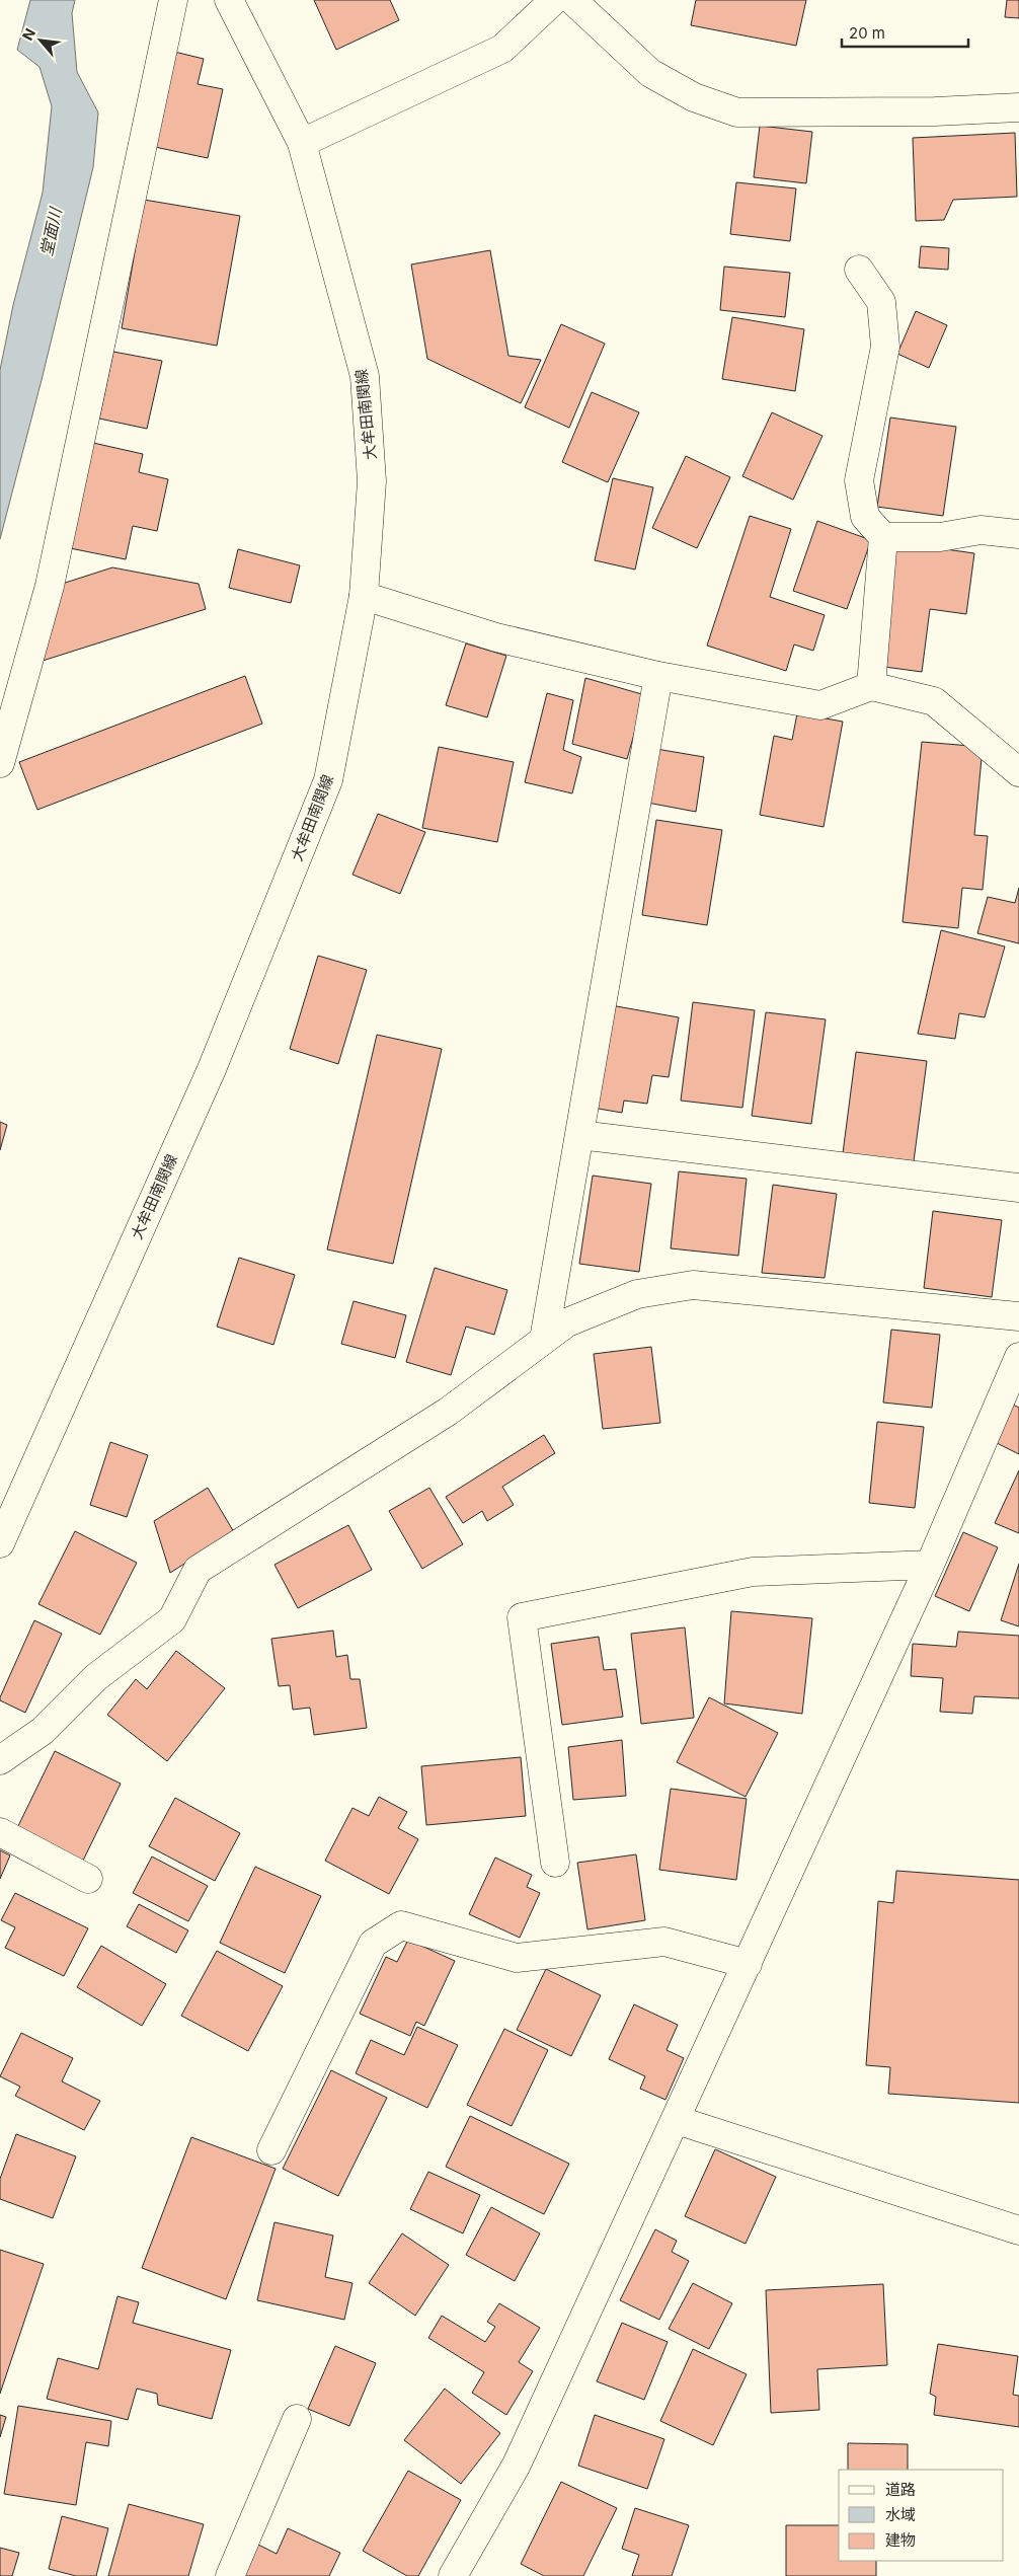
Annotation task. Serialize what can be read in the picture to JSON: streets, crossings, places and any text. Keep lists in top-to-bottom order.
{
  "streets": {
    "street": ["大牟田南関線"]
  },
  "water": ["堂面川"],
  "legend": ["道路", "水域", "建物"],
  "scale_bar": "20 m",
  "north": "top left"
}
